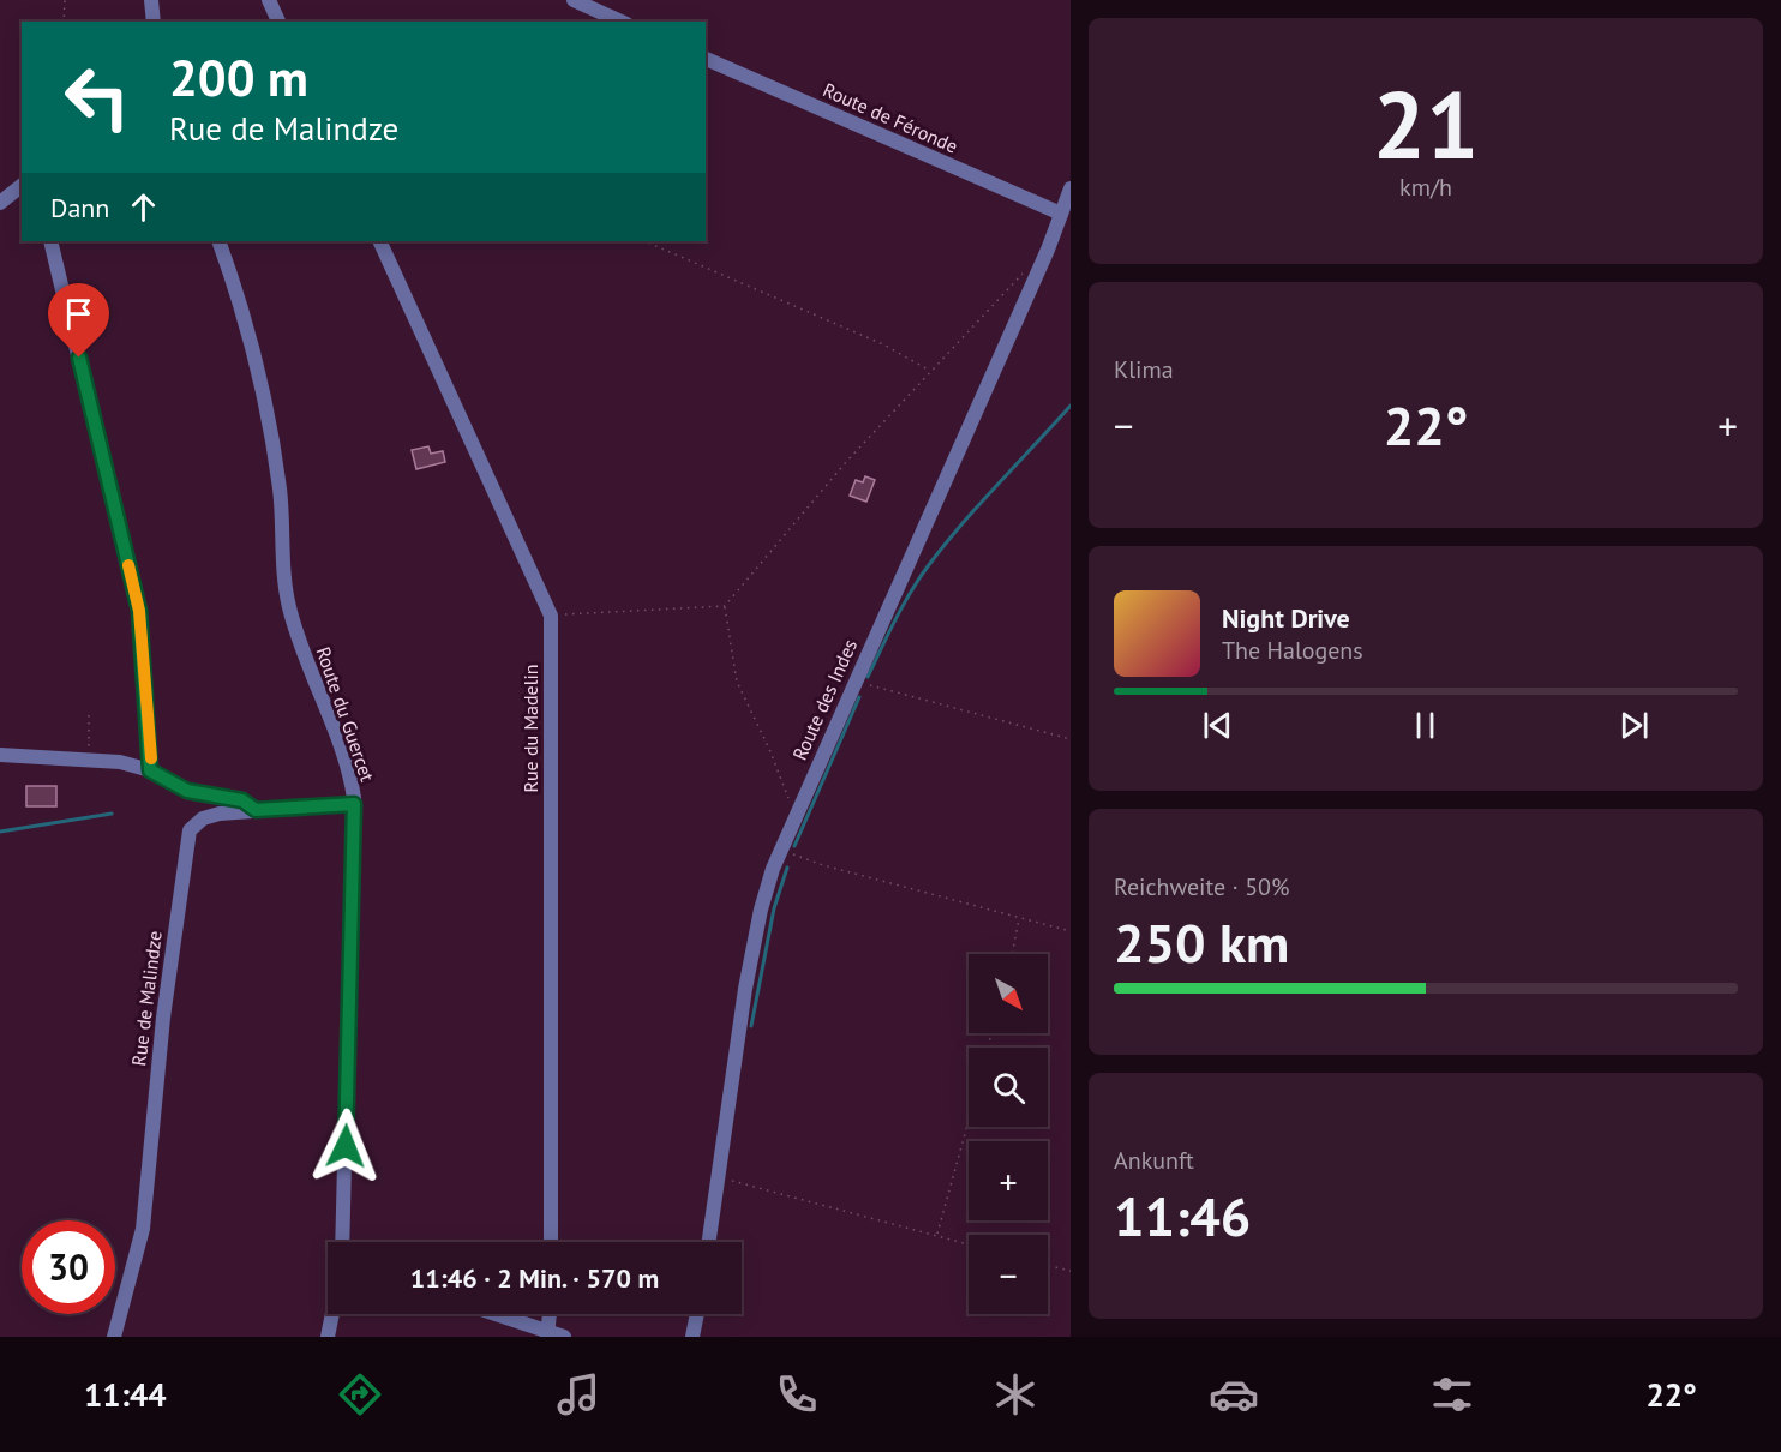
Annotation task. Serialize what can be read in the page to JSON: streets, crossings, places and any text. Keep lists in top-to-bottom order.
{
  "streets": {
    "street": [
      "Route de Féronde",
      "Route des Indes",
      "Route du Guercet",
      "Rue du Madelin",
      "Rue de Malindze"
    ]
  },
  "crossings": [
    ["Route de Féronde", "Route des Indes"],
    ["Route du Guercet", "Rue de Malindze"]
  ],
  "north": "bottom right",
  "page": {
    "tile": [
      ["21", "km/h"],
      "Klima",
      ["Reichweite · 50%", "250 km"],
      ["Ankunft", "11:46"]
    ],
    "turn": ["200 m", "Rue de Malindze"],
    "then": "Dann",
    "heat": ["−", "22°", "+"],
    "song": ["Night Drive", "The Halogens"],
    "map_buttons": ["+", "−"],
    "limit": "30",
    "trip": "11:46 · 2 Min. · 570 m",
    "tabs": ["11:44", "22°"]
  }
}
